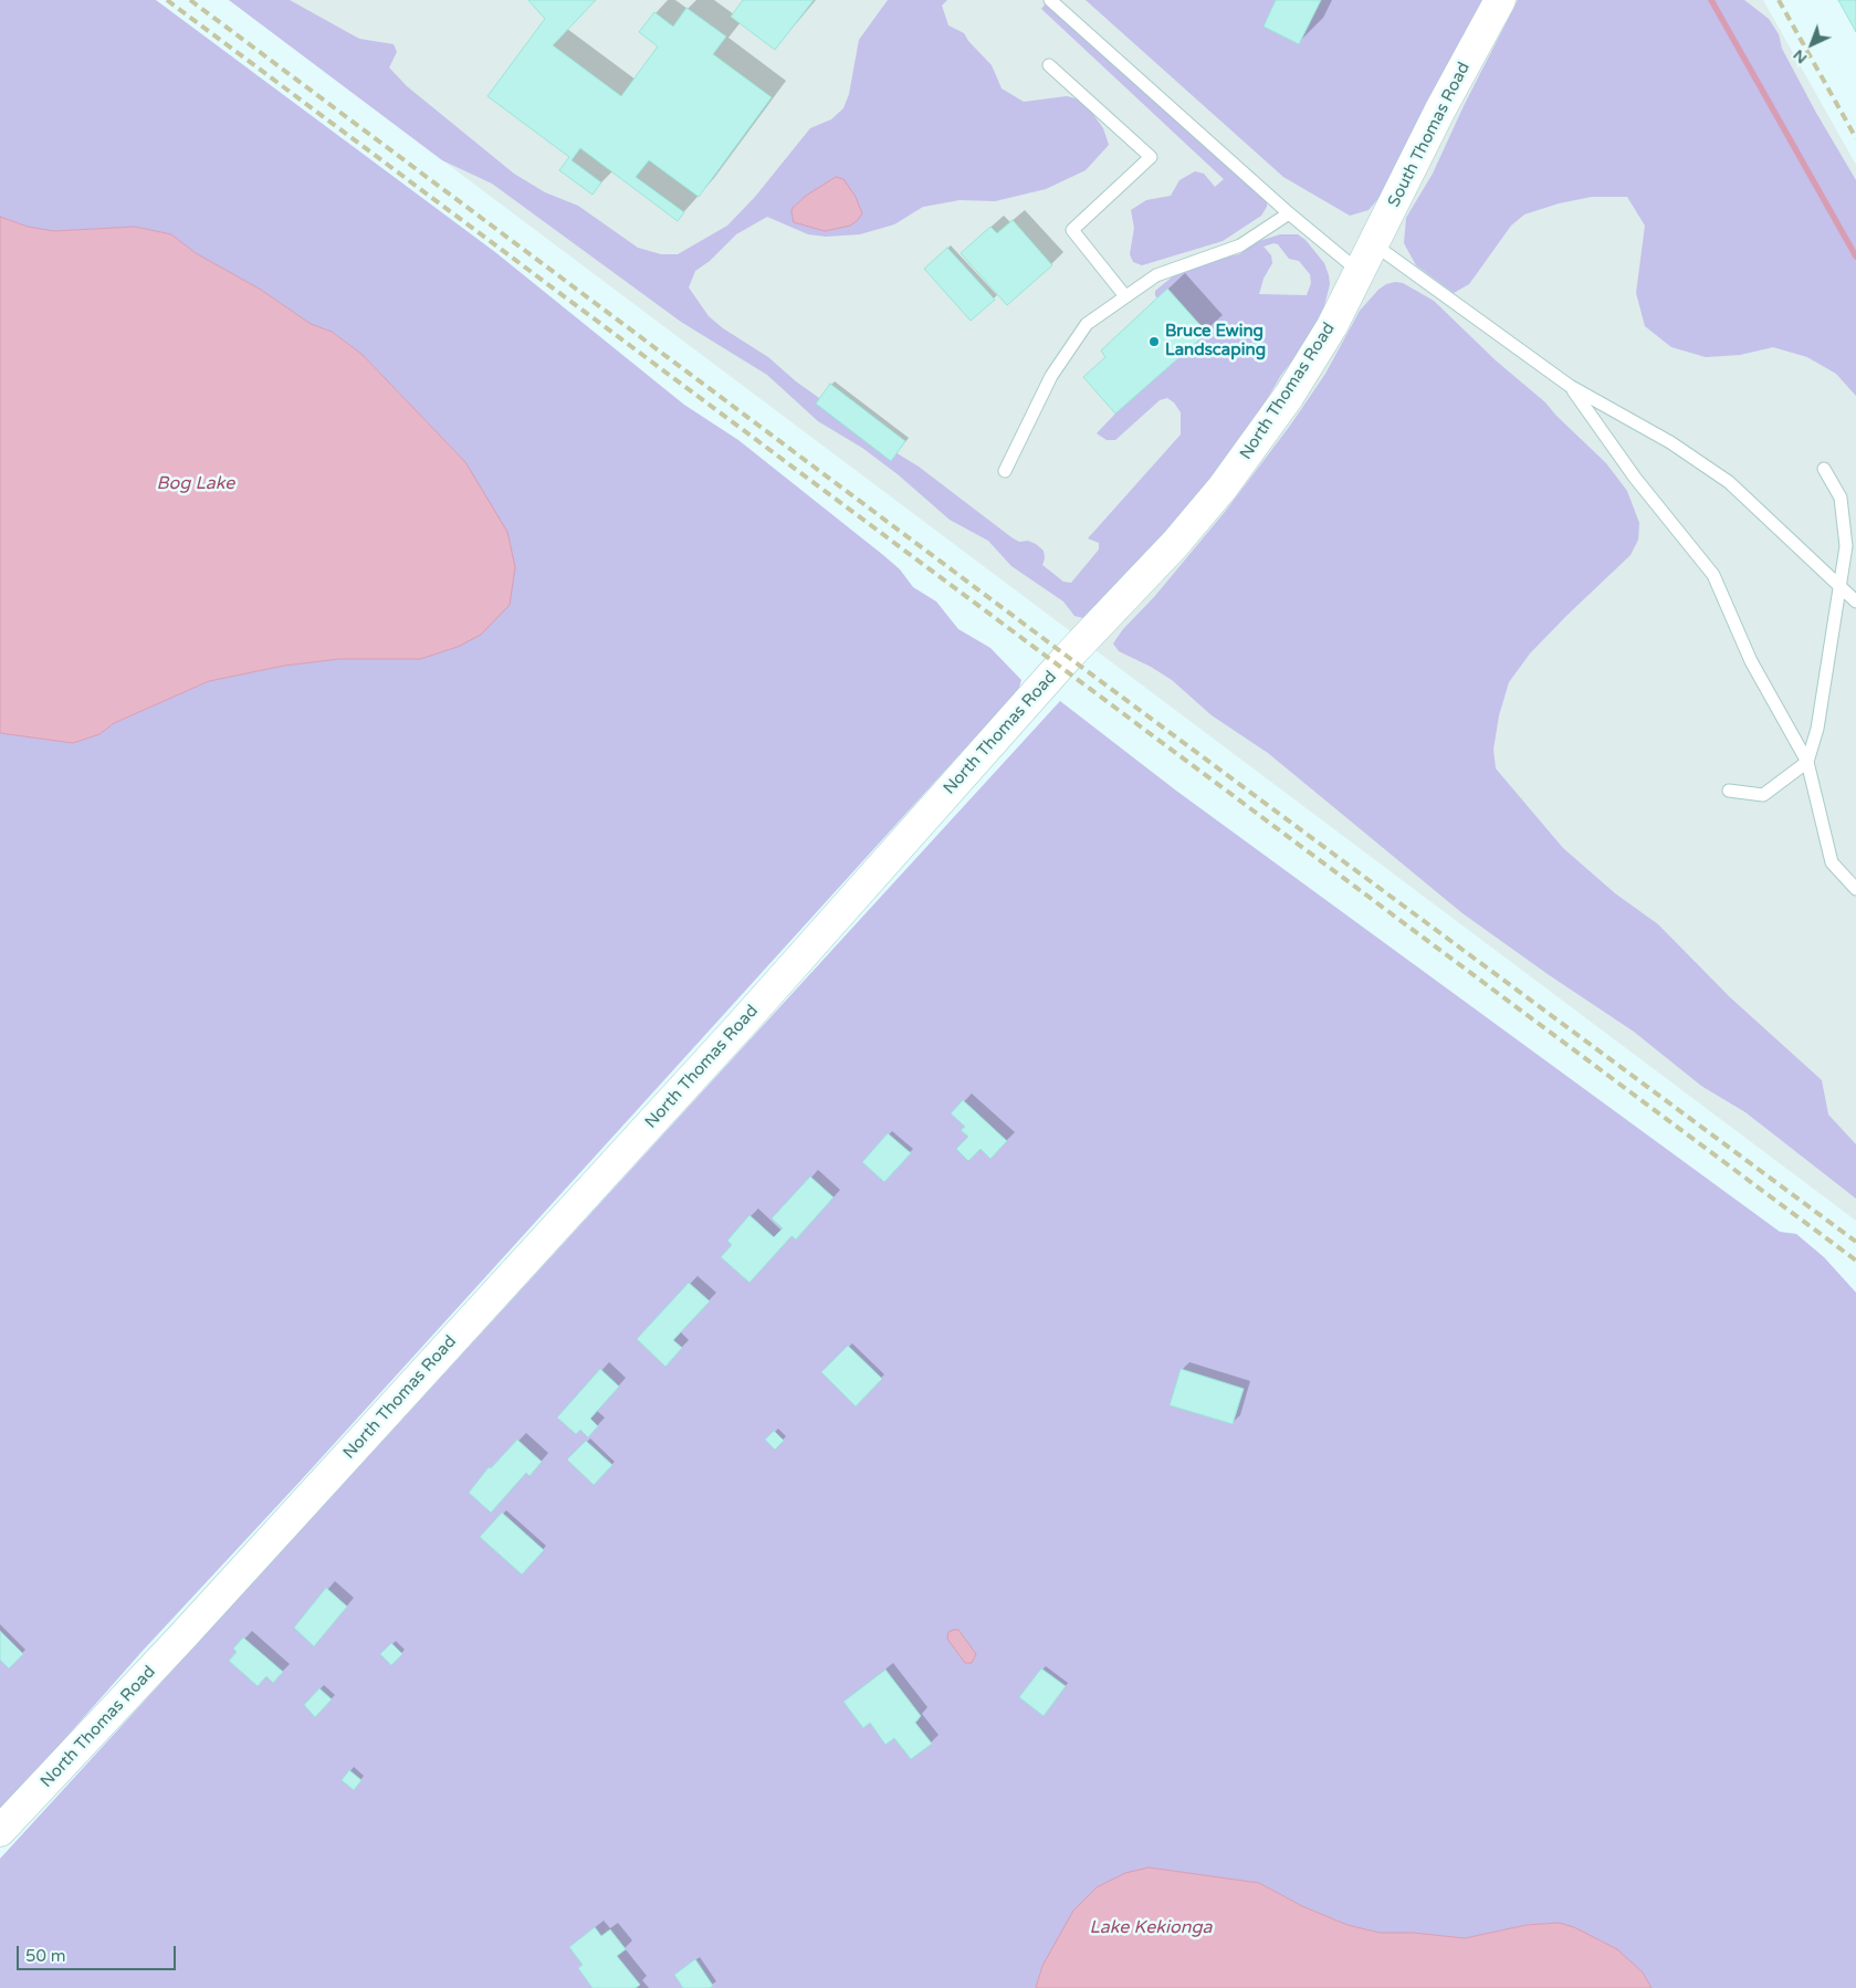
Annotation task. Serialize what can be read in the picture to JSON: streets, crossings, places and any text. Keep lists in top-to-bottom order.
{
  "streets": {
    "main road": ["South Thomas Road", "North Thomas Road"]
  },
  "crossings": [
    ["South Thomas Road", "North Thomas Road"]
  ],
  "water": ["Bog Lake", "Lake Kekionga"],
  "places": ["Bruce Ewing Landscaping"],
  "scale_bar": "50 m",
  "north": "bottom left"
}
